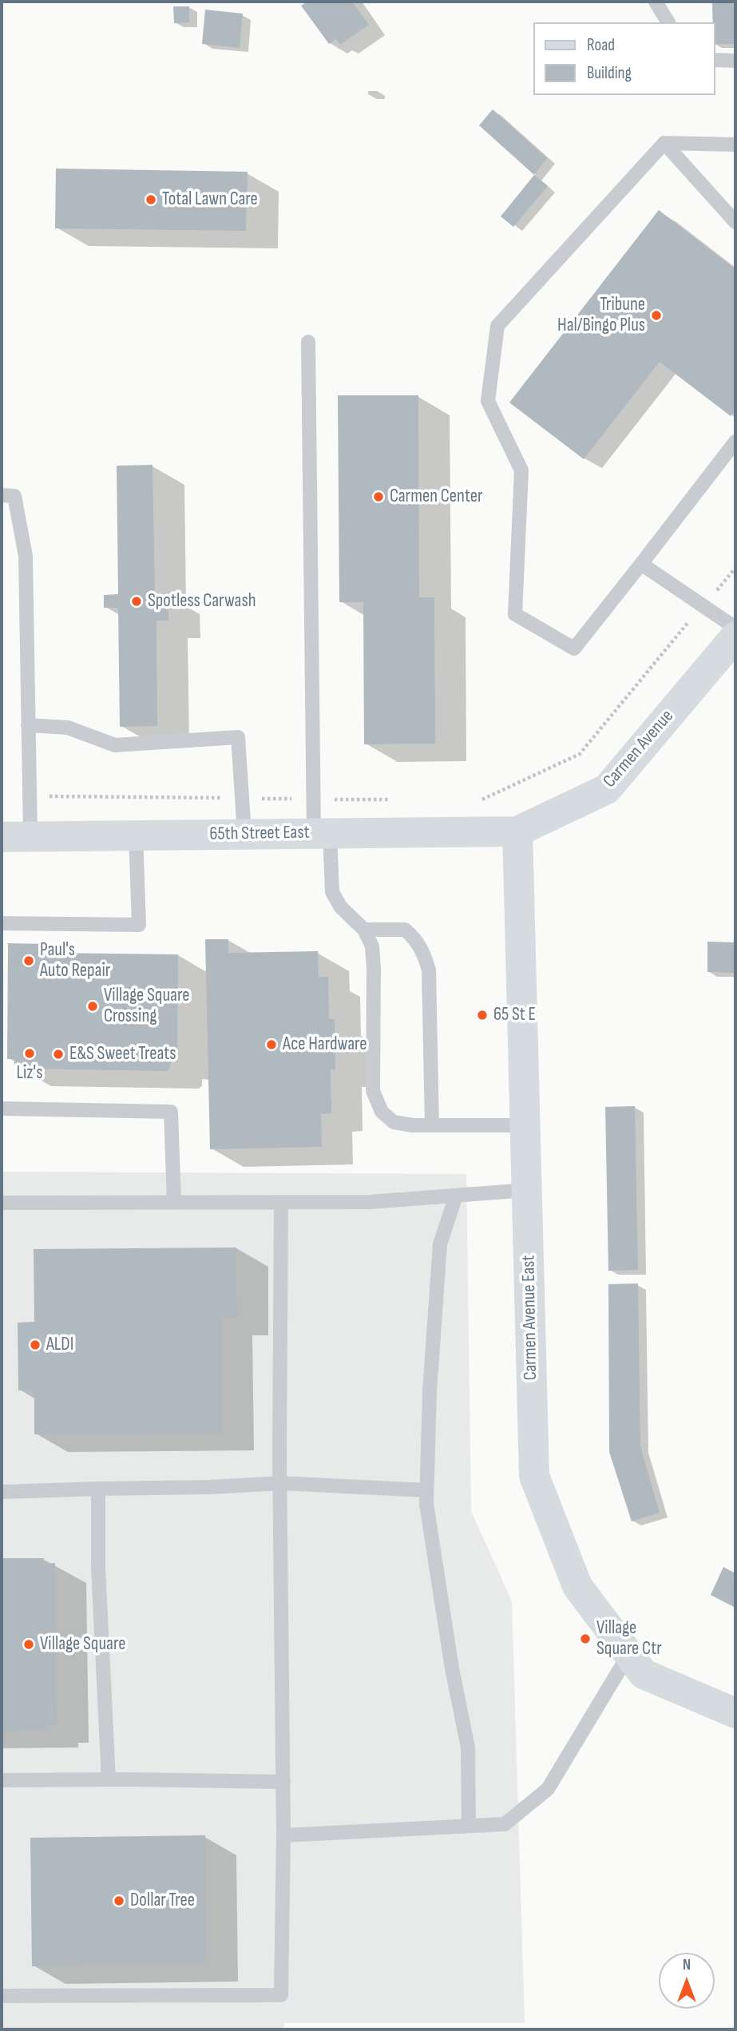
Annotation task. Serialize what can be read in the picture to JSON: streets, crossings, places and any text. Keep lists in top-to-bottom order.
{
  "streets": {
    "street": ["Carmen Avenue", "65th Street East", "Carmen Avenue East"]
  },
  "crossings": [
    ["Carmen Avenue", "65th Street East"],
    ["Carmen Avenue", "Carmen Avenue East"],
    ["65th Street East", "Carmen Avenue East"]
  ],
  "places": [
    "Total Lawn Care",
    "Tribune Hal/Bingo Plus",
    "Carmen Center",
    "Spotless Carwash",
    "Paul's Auto Repair",
    "Village Square Crossing",
    "65 St E",
    "Ace Hardware",
    "Liz's",
    "E&S Sweet Treats",
    "ALDI",
    "Village Square Ctr",
    "Village Square",
    "Dollar Tree"
  ],
  "legend": ["Road", "Building"],
  "north": "top"
}
